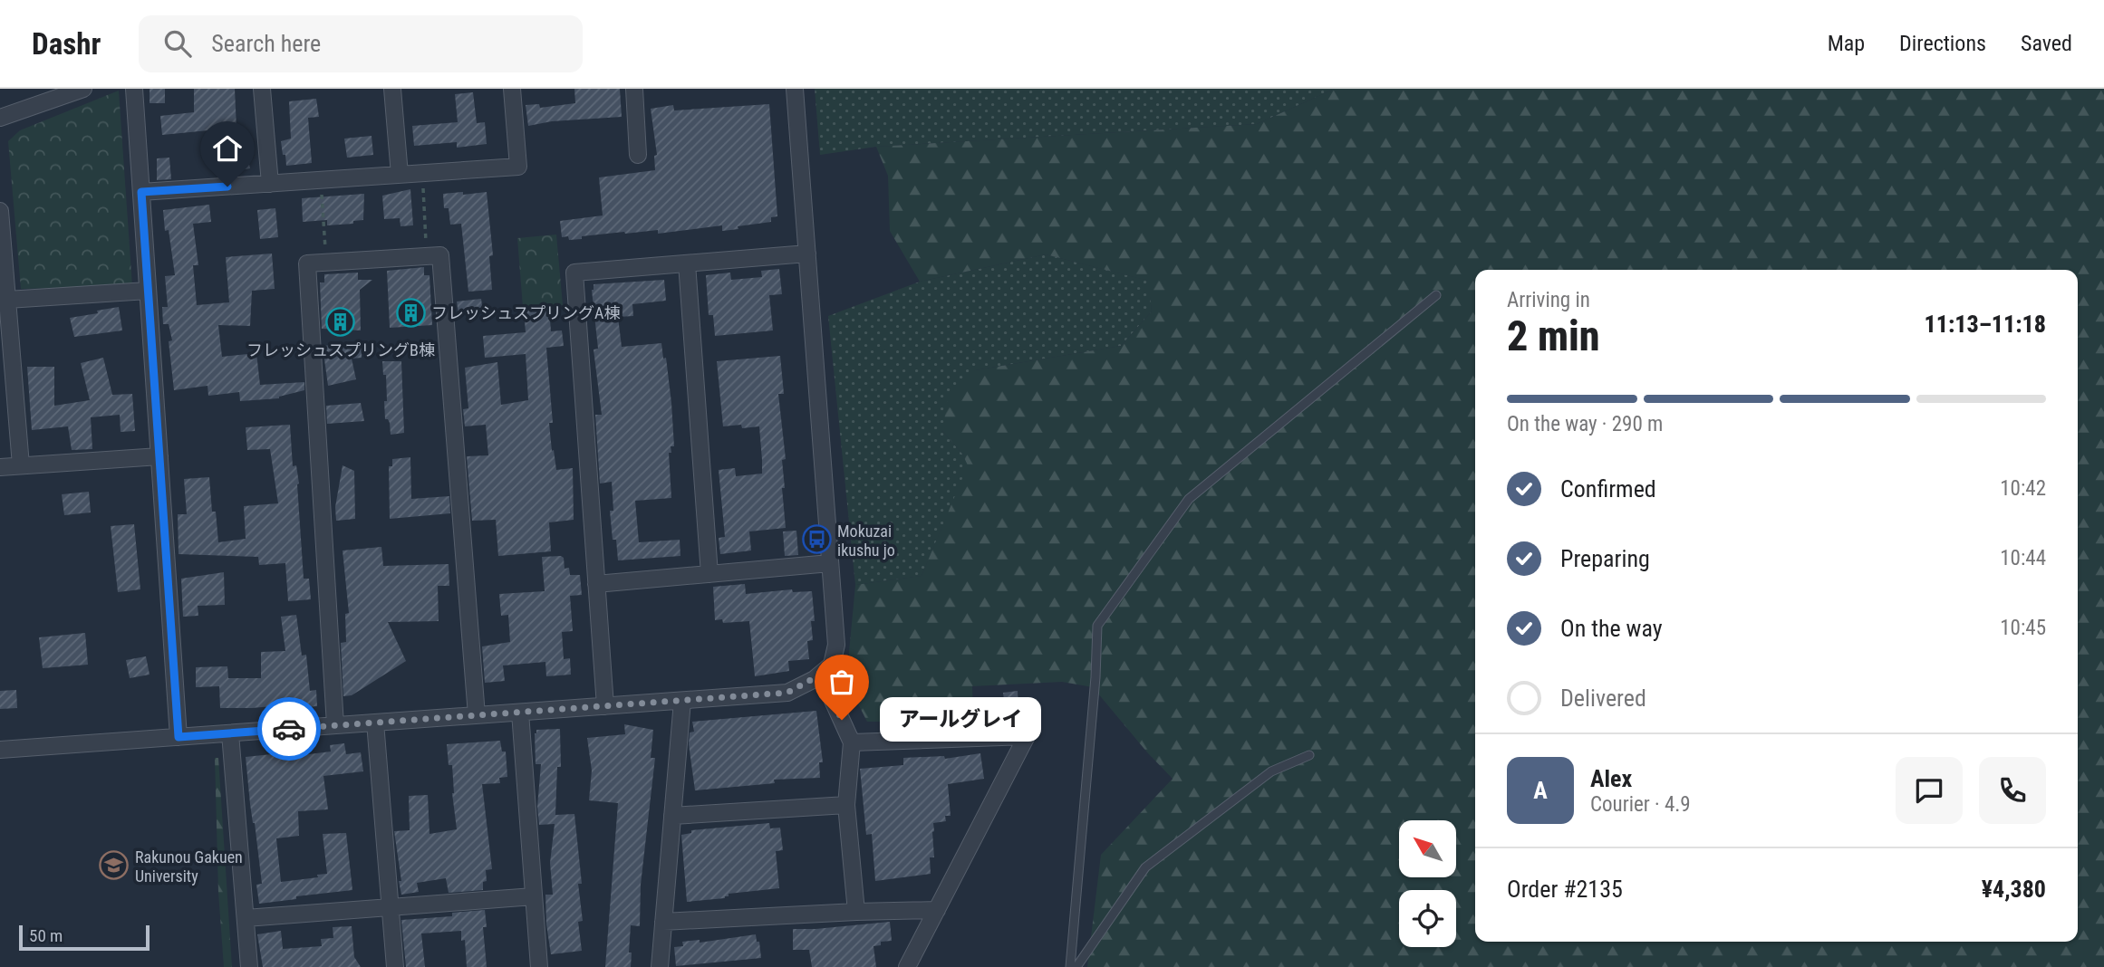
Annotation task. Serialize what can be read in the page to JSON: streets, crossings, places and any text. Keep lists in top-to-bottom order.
{
  "places": {
    "building": ["フレッシュスプリングA棟", "フレッシュスプリングB棟"],
    "bus stop": ["Mokuzai ikushu jo"],
    "other": ["アールグレイ"],
    "school or university": ["Rakunou Gakuen University"]
  },
  "scale_bar": "50 m",
  "north": "top left",
  "page": {
    "header": "Dashr",
    "search": "Search here",
    "nav": ["Map", "Directions", "Saved"],
    "heading": ["2 min", "Arriving in", "11:13–11:18"],
    "panel": [
      "Alex",
      "Courier · 4.9",
      "Order #2135",
      "¥4,380"
    ],
    "bar": "On the way · 290 m",
    "list": [
      ["Confirmed", "10:42"],
      ["Preparing", "10:44"],
      ["On the way", "10:45"],
      "Delivered"
    ],
    "bubble": "アールグレイ",
    "round": "A",
    "scale": "50 m"
  }
}
